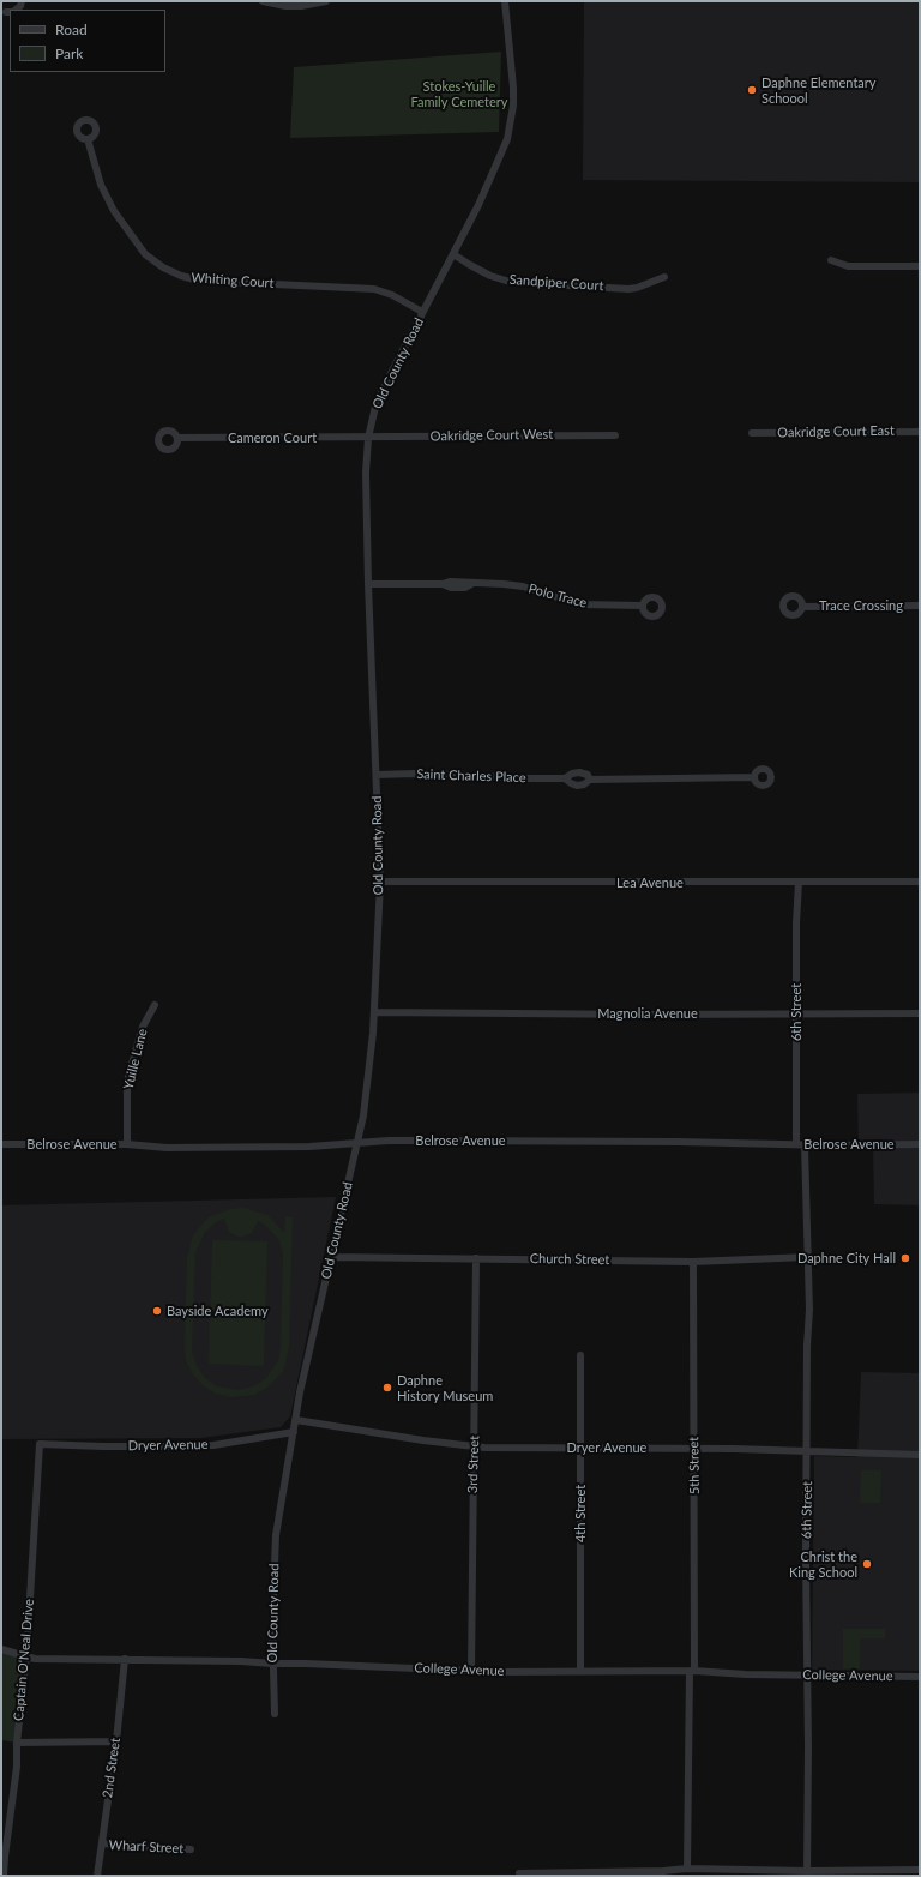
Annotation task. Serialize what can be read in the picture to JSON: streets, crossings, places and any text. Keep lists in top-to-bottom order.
{
  "streets": {
    "street": [
      "Whiting Court",
      "Sandpiper Court",
      "Old County Road",
      "Oakridge Court East",
      "Oakridge Court West",
      "Cameron Court",
      "Polo Trace",
      "Trace Crossing",
      "Saint Charles Place",
      "Lea Avenue",
      "6th Street",
      "Magnolia Avenue",
      "Yuille Lane",
      "Belrose Avenue",
      "Church Street",
      "Dryer Avenue",
      "3rd Street",
      "5th Street",
      "4th Street",
      "Captain O'Neal Drive",
      "College Avenue",
      "2nd Street",
      "Wharf Street"
    ]
  },
  "crossings": [
    ["Whiting Court", "Old County Road"],
    ["Sandpiper Court", "Old County Road"],
    ["Old County Road", "Oakridge Court West"],
    ["Old County Road", "Cameron Court"],
    ["Old County Road", "Polo Trace"],
    ["Old County Road", "Saint Charles Place"],
    ["Old County Road", "Lea Avenue"],
    ["Old County Road", "Magnolia Avenue"],
    ["Old County Road", "Belrose Avenue"],
    ["Old County Road", "Church Street"],
    ["Old County Road", "Dryer Avenue"],
    ["Old County Road", "College Avenue"],
    ["Oakridge Court West", "Cameron Court"],
    ["Lea Avenue", "6th Street"],
    ["6th Street", "Magnolia Avenue"],
    ["6th Street", "Belrose Avenue"],
    ["6th Street", "Church Street"],
    ["6th Street", "Dryer Avenue"],
    ["6th Street", "College Avenue"],
    ["Yuille Lane", "Belrose Avenue"],
    ["Church Street", "3rd Street"],
    ["Church Street", "5th Street"],
    ["Dryer Avenue", "3rd Street"],
    ["Dryer Avenue", "5th Street"],
    ["Dryer Avenue", "4th Street"],
    ["Dryer Avenue", "Captain O'Neal Drive"],
    ["3rd Street", "College Avenue"],
    ["5th Street", "College Avenue"],
    ["4th Street", "College Avenue"],
    ["Captain O'Neal Drive", "College Avenue"],
    ["College Avenue", "2nd Street"],
    ["2nd Street", "Wharf Street"]
  ],
  "parks": ["Stokes-Yuille Family Cemetery"],
  "places": [
    "Daphne Elementary Schoool",
    "Daphne City Hall",
    "Bayside Academy",
    "Daphne History Museum",
    "Christ the King School"
  ],
  "legend": ["Road", "Park"]
}
